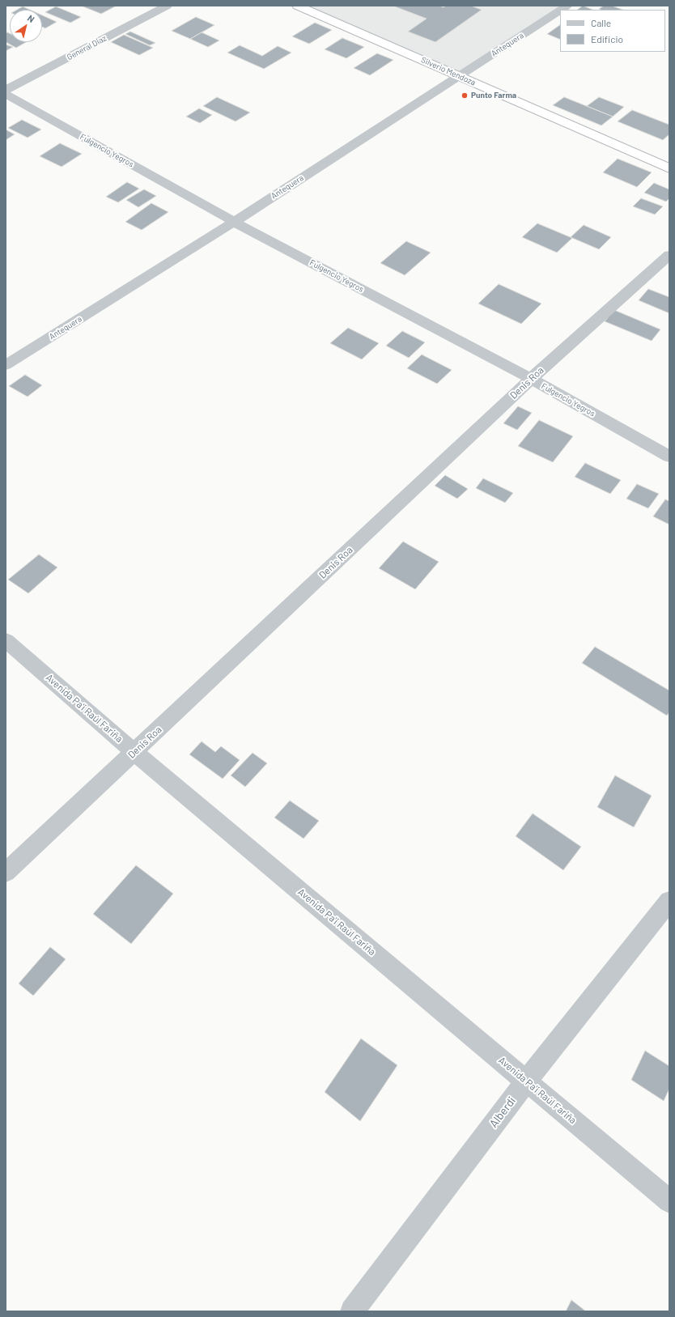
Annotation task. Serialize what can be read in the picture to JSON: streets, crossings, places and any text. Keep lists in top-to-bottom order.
{
  "streets": {
    "highway": ["Silverio Mendoza"],
    "street": [
      "Antequera",
      "General Diaz",
      "Fulgencio Yegros",
      "Denis Roa",
      "Avenida Pa'i Raúl Fariña",
      "Alberdi"
    ]
  },
  "crossings": [
    ["Antequera", "Silverio Mendoza"],
    ["Antequera", "Fulgencio Yegros"],
    ["Fulgencio Yegros", "Denis Roa"],
    ["Denis Roa", "Avenida Pa'i Raúl Fariña"],
    ["Avenida Pa'i Raúl Fariña", "Alberdi"]
  ],
  "places": ["Punto Farma"],
  "legend": ["Calle", "Edificio"],
  "north": "top right"
}
